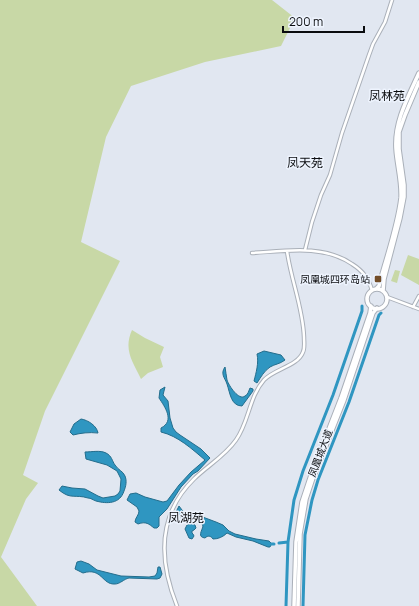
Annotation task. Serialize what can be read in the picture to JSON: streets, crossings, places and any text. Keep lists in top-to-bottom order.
{
  "streets": {
    "main road": ["凤凰城大道"]
  },
  "districts": ["凤林苑", "凤天苑", "凤湖苑"],
  "places": {
    "transit": ["凤凰城四环岛站"]
  },
  "scale_bar": "200 m"
}
